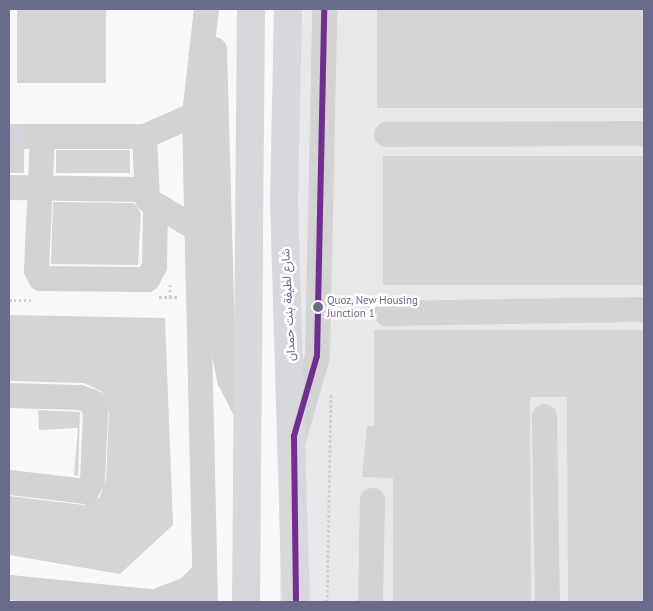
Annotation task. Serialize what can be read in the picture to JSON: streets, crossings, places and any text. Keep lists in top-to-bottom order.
{
  "streets": {
    "main road": ["شارع لطيفة بنت حمدان"]
  },
  "places": ["Quoz, New Housing Junction 1"]
}
